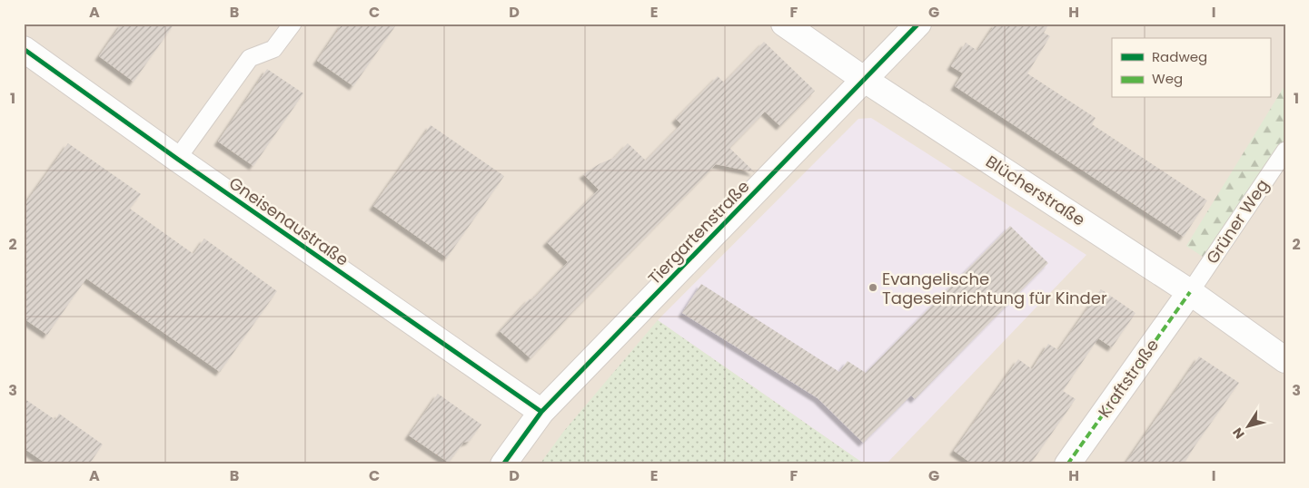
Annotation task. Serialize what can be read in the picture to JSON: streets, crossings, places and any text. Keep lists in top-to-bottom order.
{
  "streets": {
    "street": [
      "Blücherstraße",
      "Gneisenaustraße",
      "Tiergartenstraße",
      "Kraftstraße"
    ],
    "lane": ["Grüner Weg"]
  },
  "crossings": [
    ["Blücherstraße", "Grüner Weg"],
    ["Blücherstraße", "Tiergartenstraße"],
    ["Blücherstraße", "Kraftstraße"],
    ["Gneisenaustraße", "Tiergartenstraße"],
    ["Grüner Weg", "Kraftstraße"]
  ],
  "places": ["Evangelische Tageseinrichtung für Kinder"],
  "legend": ["Radweg", "Weg"],
  "north": "bottom left",
  "grid": {
    "columns": [
      "A",
      "B",
      "C",
      "D",
      "E",
      "F",
      "G",
      "H",
      "I"
    ],
    "rows": ["1", "2", "3"]
  }
}
